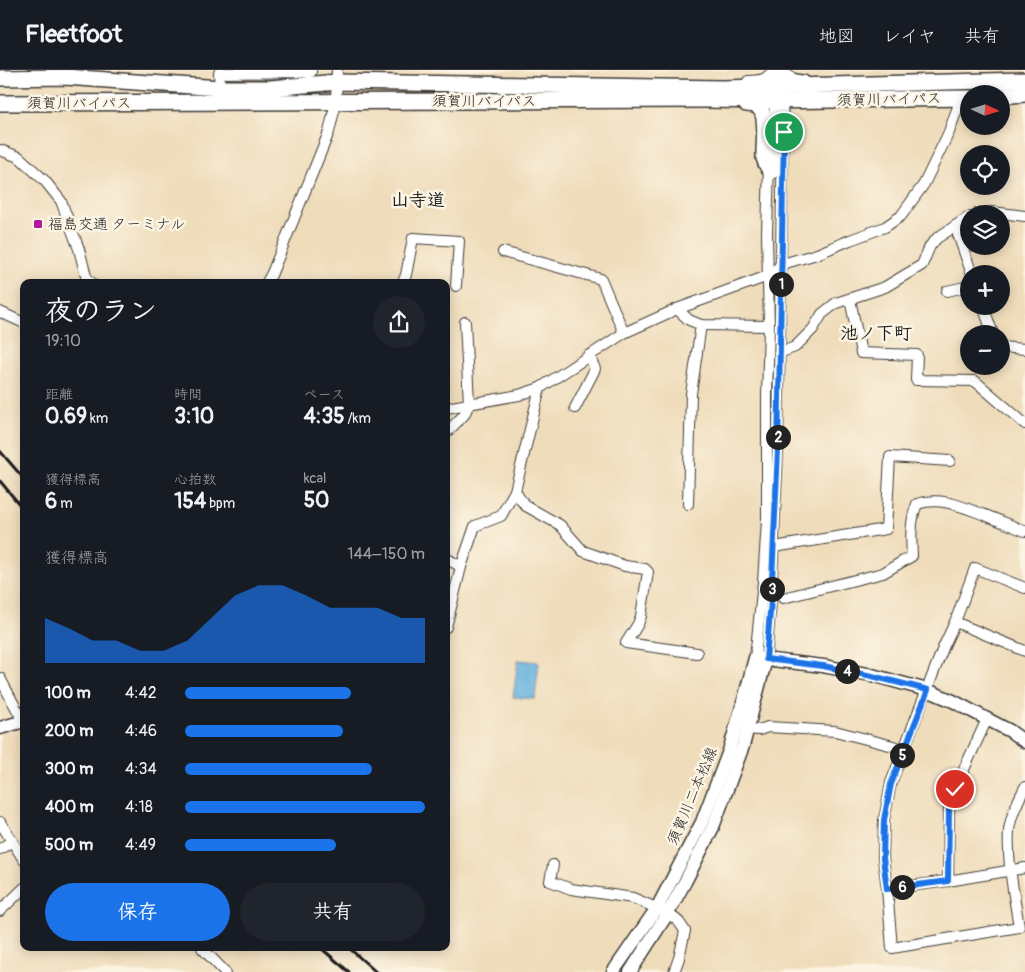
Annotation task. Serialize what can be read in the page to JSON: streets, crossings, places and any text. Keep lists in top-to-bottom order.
{
  "streets": {
    "highway": ["須賀川バイパス"],
    "main road": ["須賀川二本松線"]
  },
  "districts": ["山寺道", "池ノ下町"],
  "places": {
    "transit": ["福島交通 ターミナル"]
  },
  "north": "right",
  "page": {
    "header": "Fleetfoot",
    "nav": ["地図", "レイヤ", "共有"],
    "map_buttons": ["+", "−"],
    "pins": [
      "1",
      "2",
      "3",
      "4",
      "5",
      "6"
    ],
    "heading": ["夜のラン", "19:10"],
    "stats": [
      ["距離", "0.69 km"],
      ["時間", "3:10"],
      ["ペース", "4:35 /km"],
      ["獲得標高", "6 m"],
      ["心拍数", "154 bpm"],
      ["kcal", "50"]
    ],
    "chart": ["獲得標高", "144–150 m"],
    "list": [
      {
        "name": "100 m",
        "note": "4:42"
      },
      {
        "name": "200 m",
        "note": "4:46"
      },
      {
        "name": "300 m",
        "note": "4:34"
      },
      {
        "name": "400 m",
        "note": "4:18"
      },
      {
        "name": "500 m",
        "note": "4:49"
      }
    ],
    "buttons": ["保存", "共有"]
  }
}
